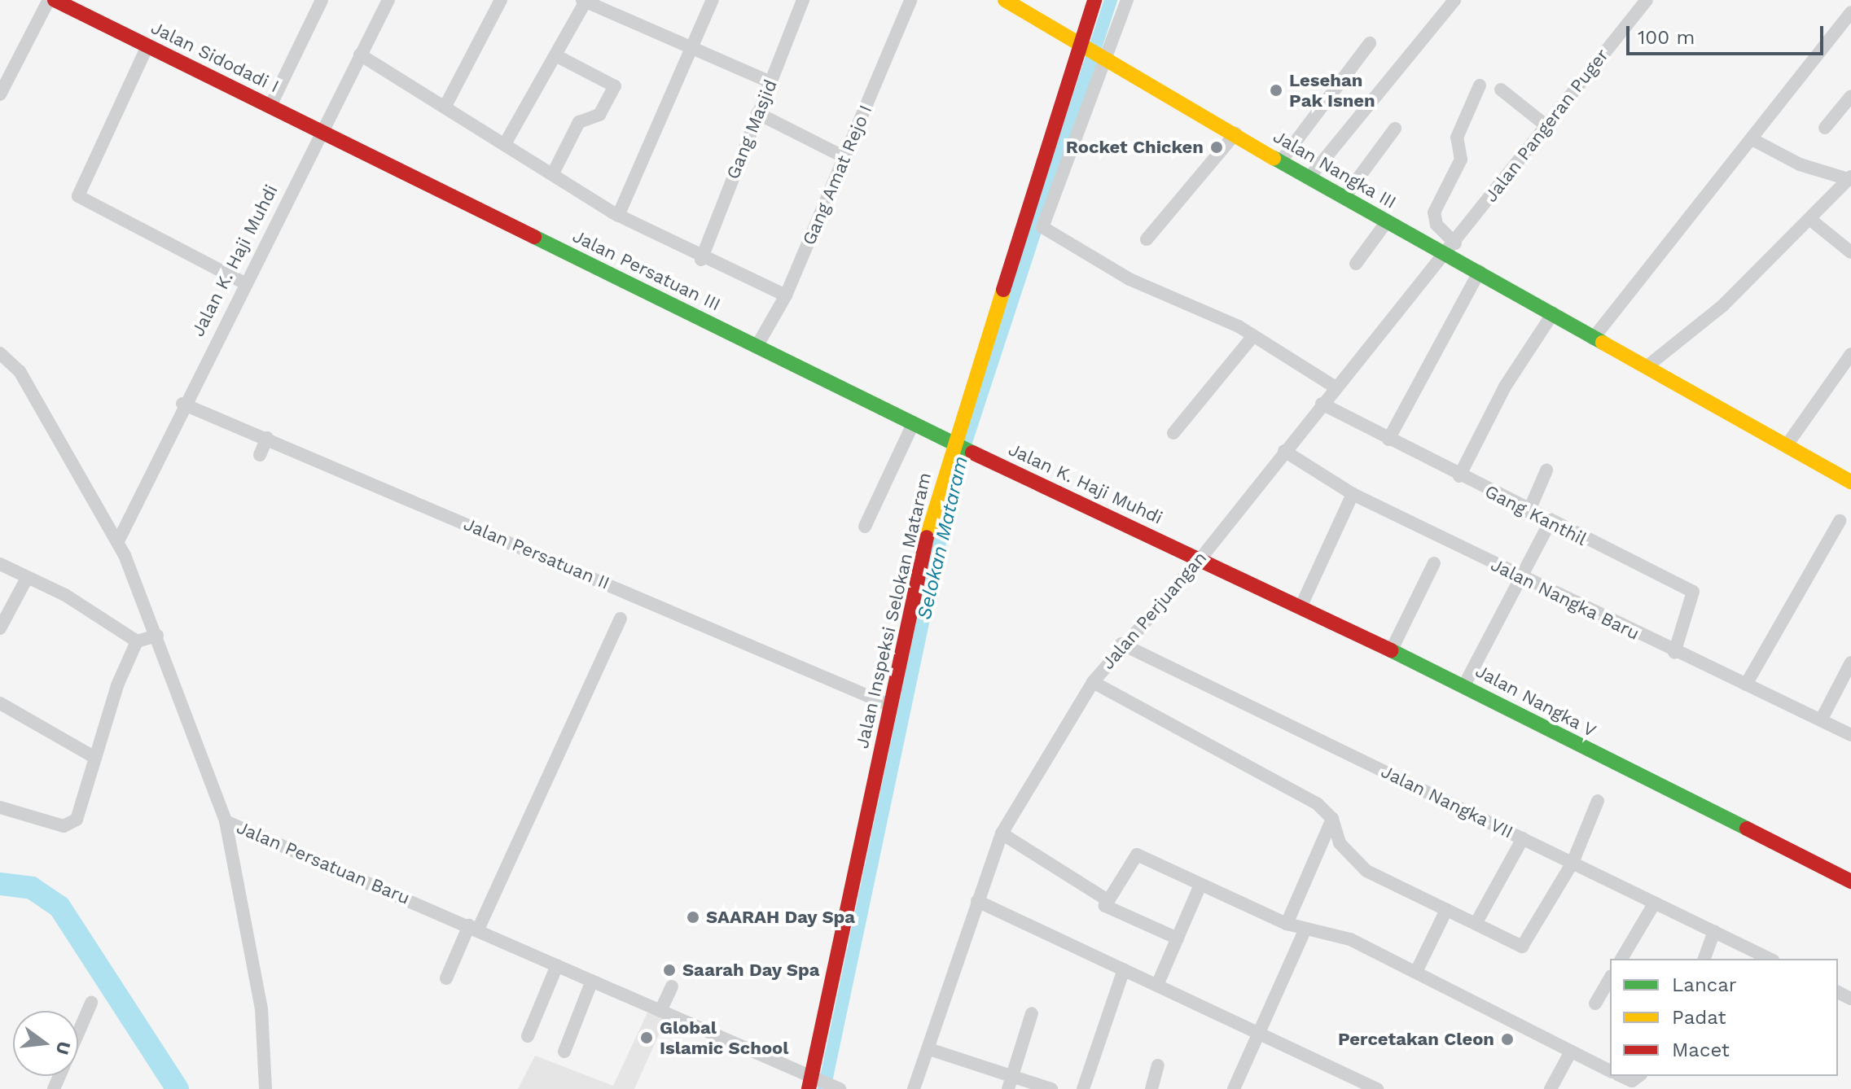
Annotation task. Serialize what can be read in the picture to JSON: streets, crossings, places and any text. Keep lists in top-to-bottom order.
{
  "streets": {
    "street": [
      "Jalan Sidodadi I",
      "Jalan Pangeran Puger",
      "Gang Masjid",
      "Jalan Nangka III",
      "Gang Amat Rejo I",
      "Jalan K. Haji Muhdi",
      "Jalan Persatuan III",
      "Gang Kanthil",
      "Jalan Persatuan II",
      "Jalan Nangka Baru",
      "Jalan Inspeksi Selokan Mataram",
      "Jalan Perjuangan",
      "Jalan Nangka V",
      "Jalan Nangka VII",
      "Jalan Persatuan Baru"
    ]
  },
  "crossings": [
    ["Jalan Sidodadi I", "Jalan K. Haji Muhdi"],
    ["Jalan Sidodadi I", "Jalan Persatuan III"],
    ["Jalan Pangeran Puger", "Jalan Nangka III"],
    ["Jalan Pangeran Puger", "Jalan Perjuangan"],
    ["Jalan Nangka III", "Jalan Inspeksi Selokan Mataram"],
    ["Jalan Nangka III", "Jalan Perjuangan"],
    ["Gang Amat Rejo I", "Jalan Persatuan III"],
    ["Jalan K. Haji Muhdi", "Jalan Persatuan III"],
    ["Jalan K. Haji Muhdi", "Jalan Persatuan II"],
    ["Jalan K. Haji Muhdi", "Jalan Inspeksi Selokan Mataram"],
    ["Jalan K. Haji Muhdi", "Jalan Perjuangan"],
    ["Jalan K. Haji Muhdi", "Jalan Nangka V"],
    ["Jalan K. Haji Muhdi", "Jalan Persatuan Baru"],
    ["Jalan Persatuan III", "Jalan Inspeksi Selokan Mataram"],
    ["Gang Kanthil", "Jalan Nangka Baru"],
    ["Gang Kanthil", "Jalan Perjuangan"],
    ["Jalan Persatuan II", "Jalan Inspeksi Selokan Mataram"],
    ["Jalan Nangka Baru", "Jalan Perjuangan"],
    ["Jalan Inspeksi Selokan Mataram", "Jalan Persatuan Baru"],
    ["Jalan Perjuangan", "Jalan Nangka V"],
    ["Jalan Perjuangan", "Jalan Nangka VII"]
  ],
  "water": ["Selokan Mataram"],
  "places": [
    "Lesehan Pak Isnen",
    "Rocket Chicken",
    "SAARAH Day Spa",
    "Saarah Day Spa",
    "Global Islamic School",
    "Percetakan Cleon"
  ],
  "legend": ["Lancar", "Padat", "Macet"],
  "scale_bar": "100 m",
  "north": "right"
}
